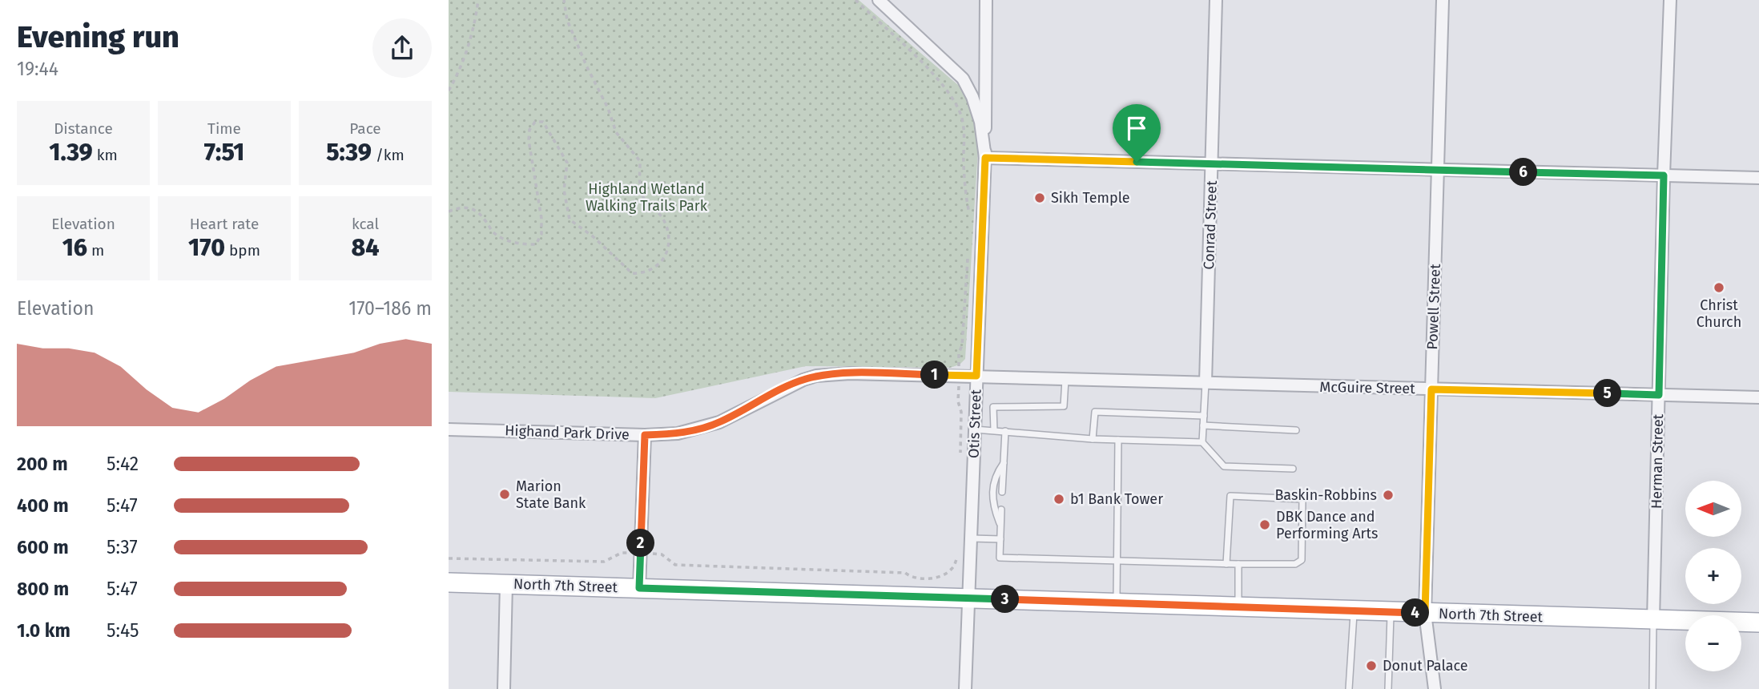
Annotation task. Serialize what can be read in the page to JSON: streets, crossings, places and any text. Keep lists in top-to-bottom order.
{
  "streets": {
    "main road": ["North 7th Street"],
    "street": [
      "Conrad Street",
      "Powell Street",
      "McGuire Street",
      "Otis Street",
      "Highand Park Drive",
      "Herman Street"
    ]
  },
  "crossings": [
    ["Conrad Street", "McGuire Street"],
    ["Powell Street", "McGuire Street"],
    ["Powell Street", "North 7th Street"],
    ["McGuire Street", "Otis Street"],
    ["McGuire Street", "Highand Park Drive"],
    ["McGuire Street", "Herman Street"],
    ["Otis Street", "Highand Park Drive"],
    ["Otis Street", "North 7th Street"],
    ["Herman Street", "North 7th Street"]
  ],
  "parks": ["Highland Wetland Walking Trails Park"],
  "places": [
    "Sikh Temple",
    "Christ Church",
    "Marion State Bank",
    "Baskin-Robbins",
    "b1 Bank Tower",
    "DBK Dance and Performing Arts",
    "Donut Palace"
  ],
  "north": "left",
  "page": {
    "heading": ["Evening run", "19:44"],
    "stats": [
      ["Distance", "1.39 km"],
      ["Time", "7:51"],
      ["Pace", "5:39 /km"],
      ["Elevation", "16 m"],
      ["Heart rate", "170 bpm"],
      ["kcal", "84"]
    ],
    "pins": [
      "6",
      "1",
      "5",
      "2",
      "3",
      "4"
    ],
    "chart": ["Elevation", "170–186 m"],
    "list": [
      {
        "name": "200 m",
        "note": "5:42"
      },
      {
        "name": "400 m",
        "note": "5:47"
      },
      {
        "name": "600 m",
        "note": "5:37"
      },
      {
        "name": "800 m",
        "note": "5:47"
      },
      {
        "name": "1.0 km",
        "note": "5:45"
      }
    ],
    "map_buttons": ["+", "−"]
  }
}
